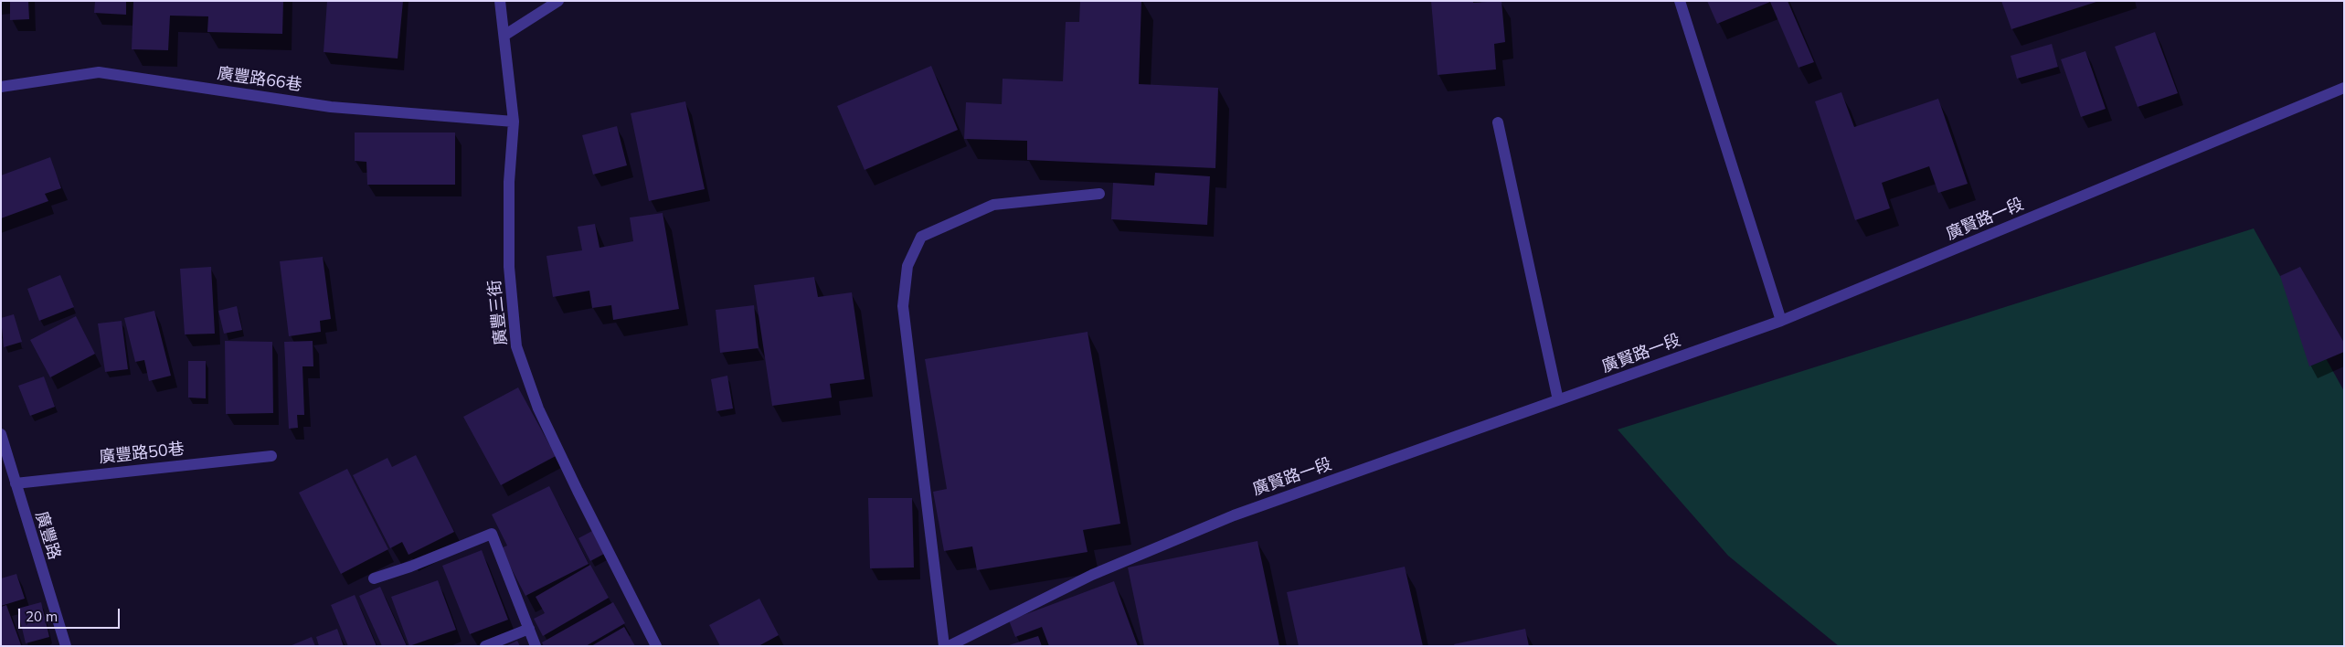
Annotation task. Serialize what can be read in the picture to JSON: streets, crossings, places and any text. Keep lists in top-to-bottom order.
{
  "streets": {
    "street": [
      "廣豐路66巷",
      "廣賢路一段",
      "廣豐三街",
      "廣豐路50巷",
      "廣豐路"
    ]
  },
  "crossings": [
    ["廣豐路66巷", "廣豐三街"],
    ["廣豐路50巷", "廣豐路"]
  ],
  "scale_bar": "20 m"
}
